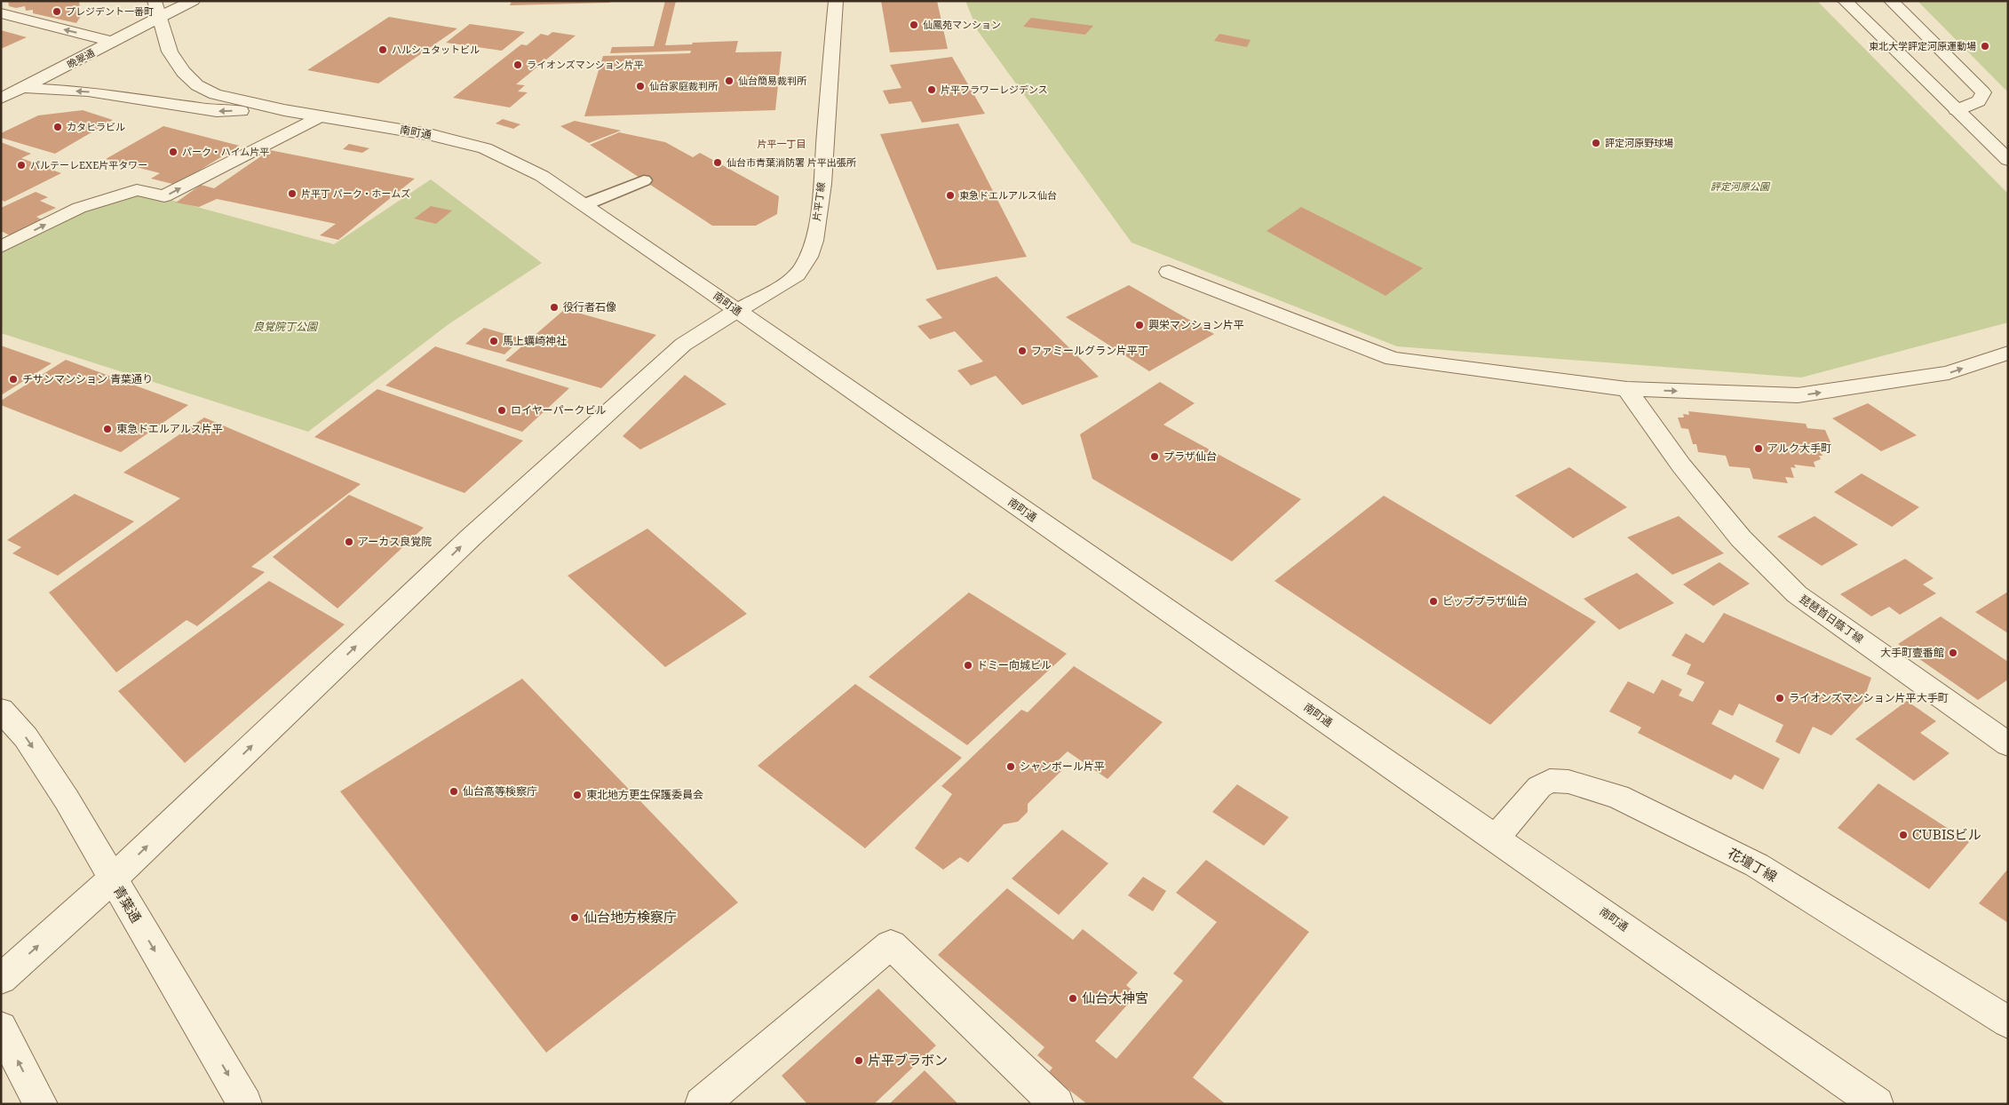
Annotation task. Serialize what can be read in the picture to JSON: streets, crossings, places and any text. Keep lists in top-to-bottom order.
{
  "streets": {
    "street": [
      "晩翠通",
      "南町通",
      "片平丁線",
      "琵琶首日蔭丁線",
      "花壇丁線",
      "青葉通"
    ]
  },
  "crossings": [
    ["晩翠通", "南町通"],
    ["南町通", "片平丁線"],
    ["南町通", "花壇丁線"],
    ["片平丁線", "青葉通"]
  ],
  "one_way": ["片平丁線", "青葉通"],
  "districts": ["片平一丁目"],
  "parks": ["評定河原公園", "良覚院丁公園"],
  "places": [
    "プレジデント一番町",
    "仙鳳苑マンション",
    "東北大学評定河原運動場",
    "ハルシュタットビル",
    "ライオンズマンション片平",
    "仙台簡易裁判所",
    "仙台家庭裁判所",
    "片平フラワーレジデンス",
    "カタヒラビル",
    "評定河原野球場",
    "パーク・ハイム片平",
    "仙台市青葉消防署 片平出張所",
    "パルテーレEXE片平タワー",
    "片平丁 パーク・ホームズ",
    "東急ドエルアルス仙台",
    "役行者石像",
    "興栄マンション片平",
    "馬上蠣崎神社",
    "ファミールグラン片平丁",
    "チサンマンション 青葉通り",
    "ロイヤーパークビル",
    "東急ドエルアルス片平",
    "アルク大手町",
    "プラザ仙台",
    "アーカス良覚院",
    "ビッププラザ仙台",
    "大手町壹番館",
    "ドミー向城ビル",
    "ライオンズマンション片平大手町",
    "シャンボール片平",
    "仙台高等検察庁",
    "東北地方更生保護委員会",
    "CUBISビル",
    "仙台地方検察庁",
    "仙台大神宮",
    "片平ブラボン"
  ]
}
